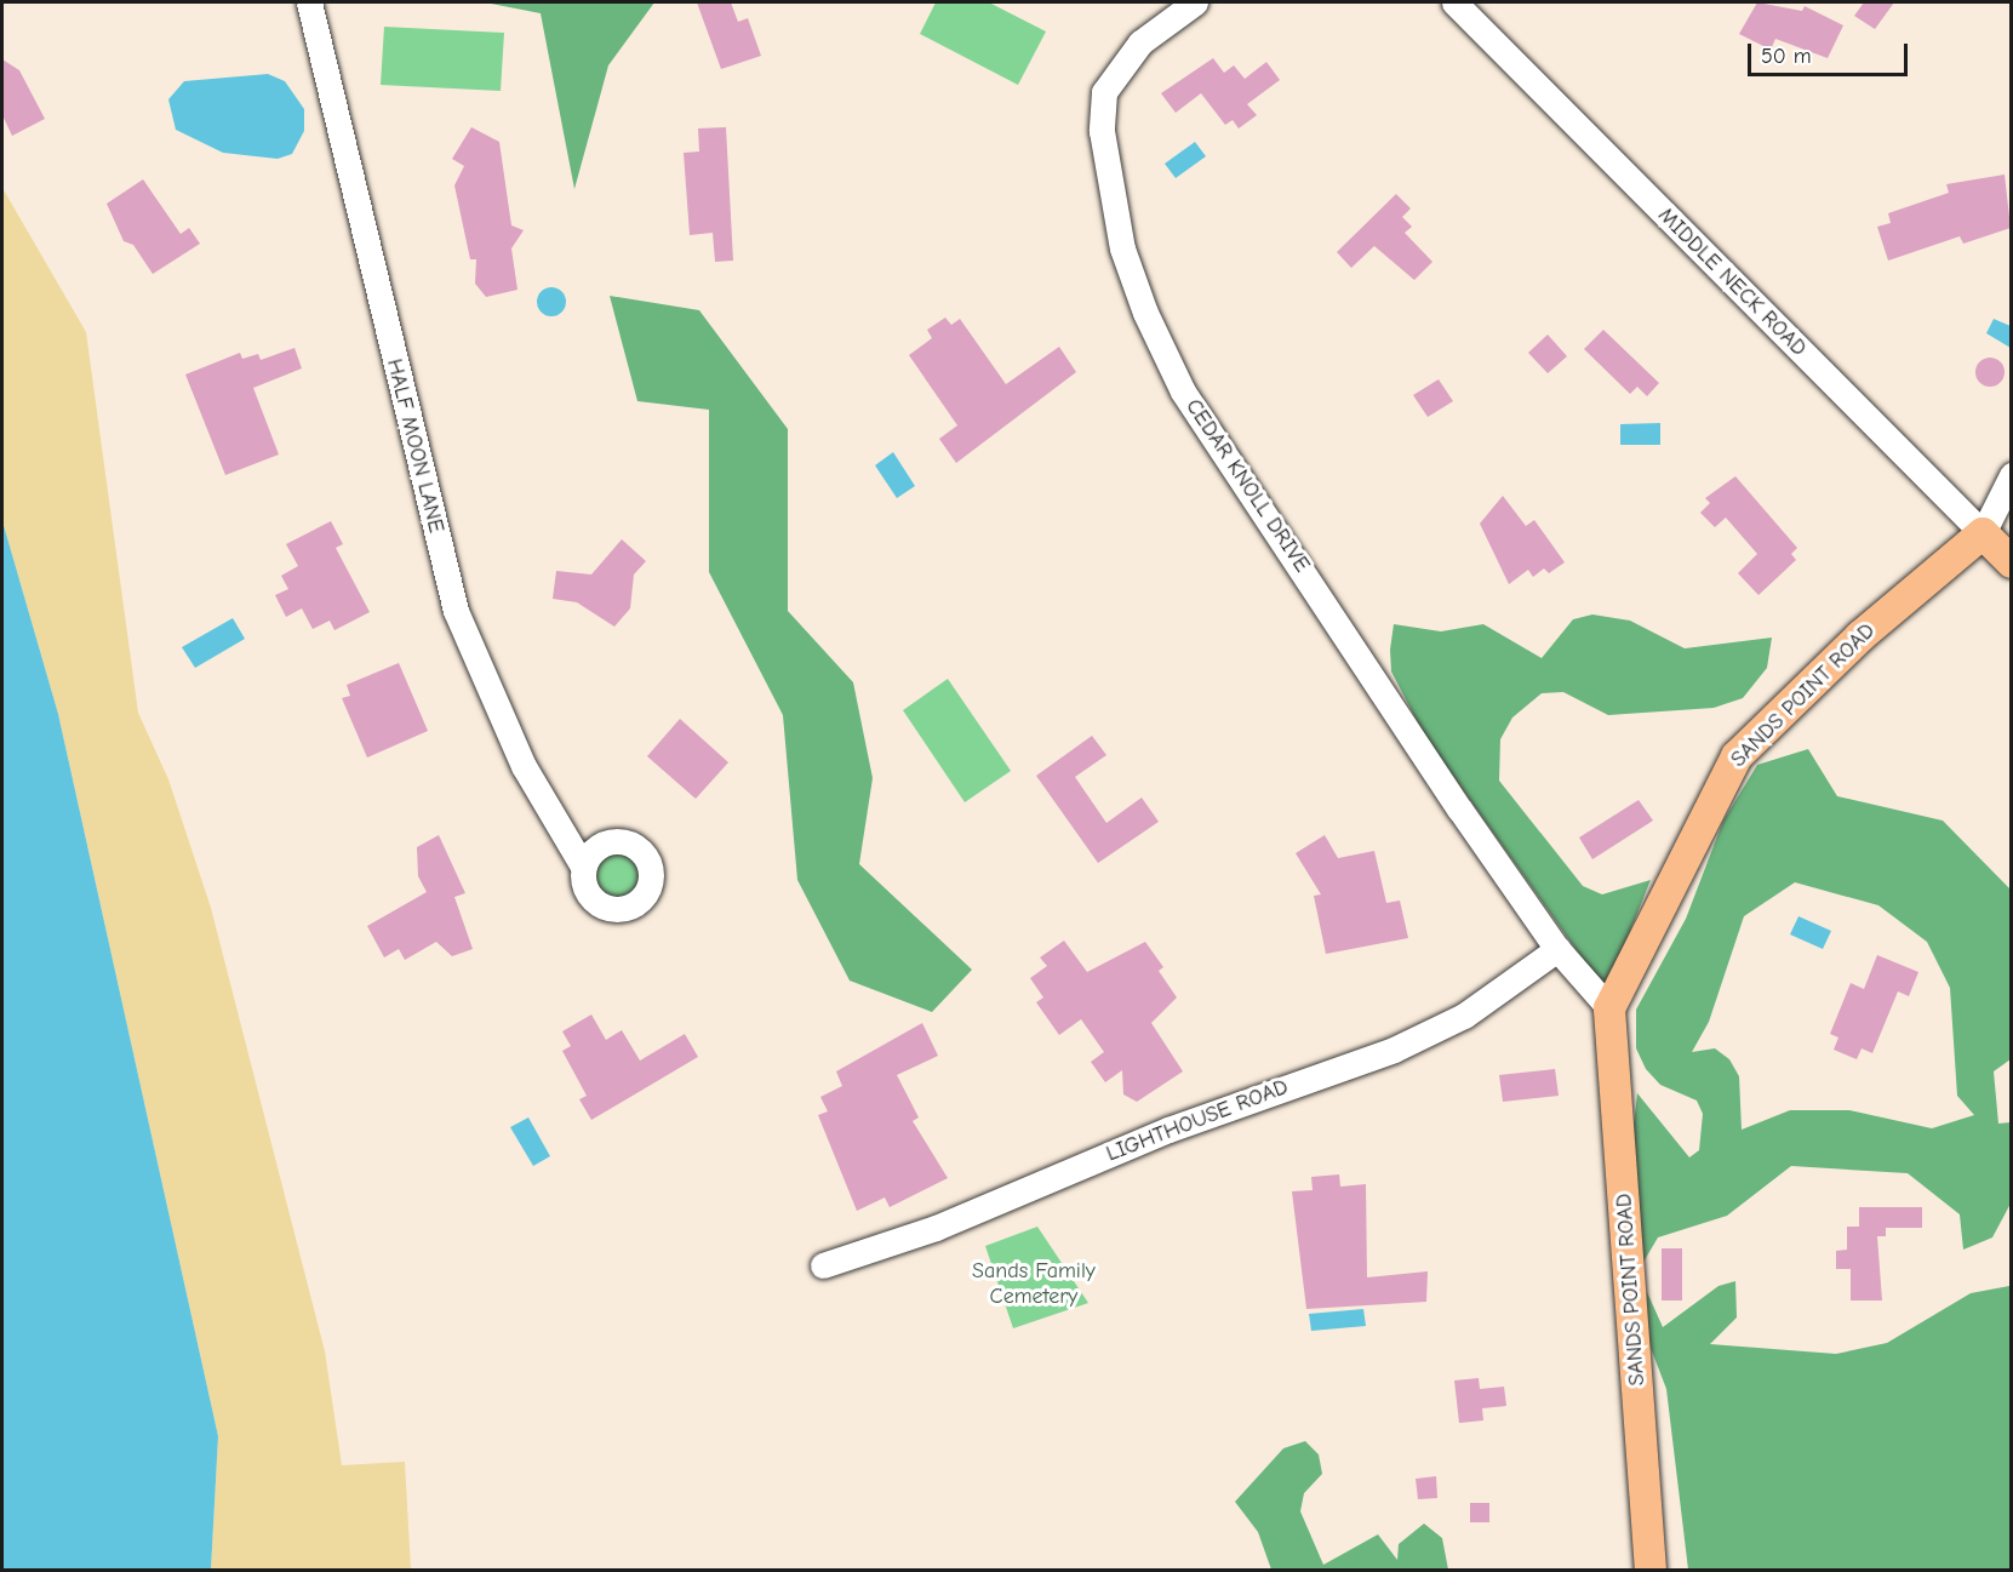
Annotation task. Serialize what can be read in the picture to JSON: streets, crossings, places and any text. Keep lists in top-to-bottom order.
{
  "streets": {
    "main road": ["MIDDLE NECK ROAD", "SANDS POINT ROAD"],
    "street": ["HALF MOON LANE", "CEDAR KNOLL DRIVE", "LIGHTHOUSE ROAD"]
  },
  "crossings": [
    ["MIDDLE NECK ROAD", "SANDS POINT ROAD"],
    ["CEDAR KNOLL DRIVE", "LIGHTHOUSE ROAD"]
  ],
  "parks": ["Sands Family Cemetery"],
  "scale_bar": "50 m"
}
